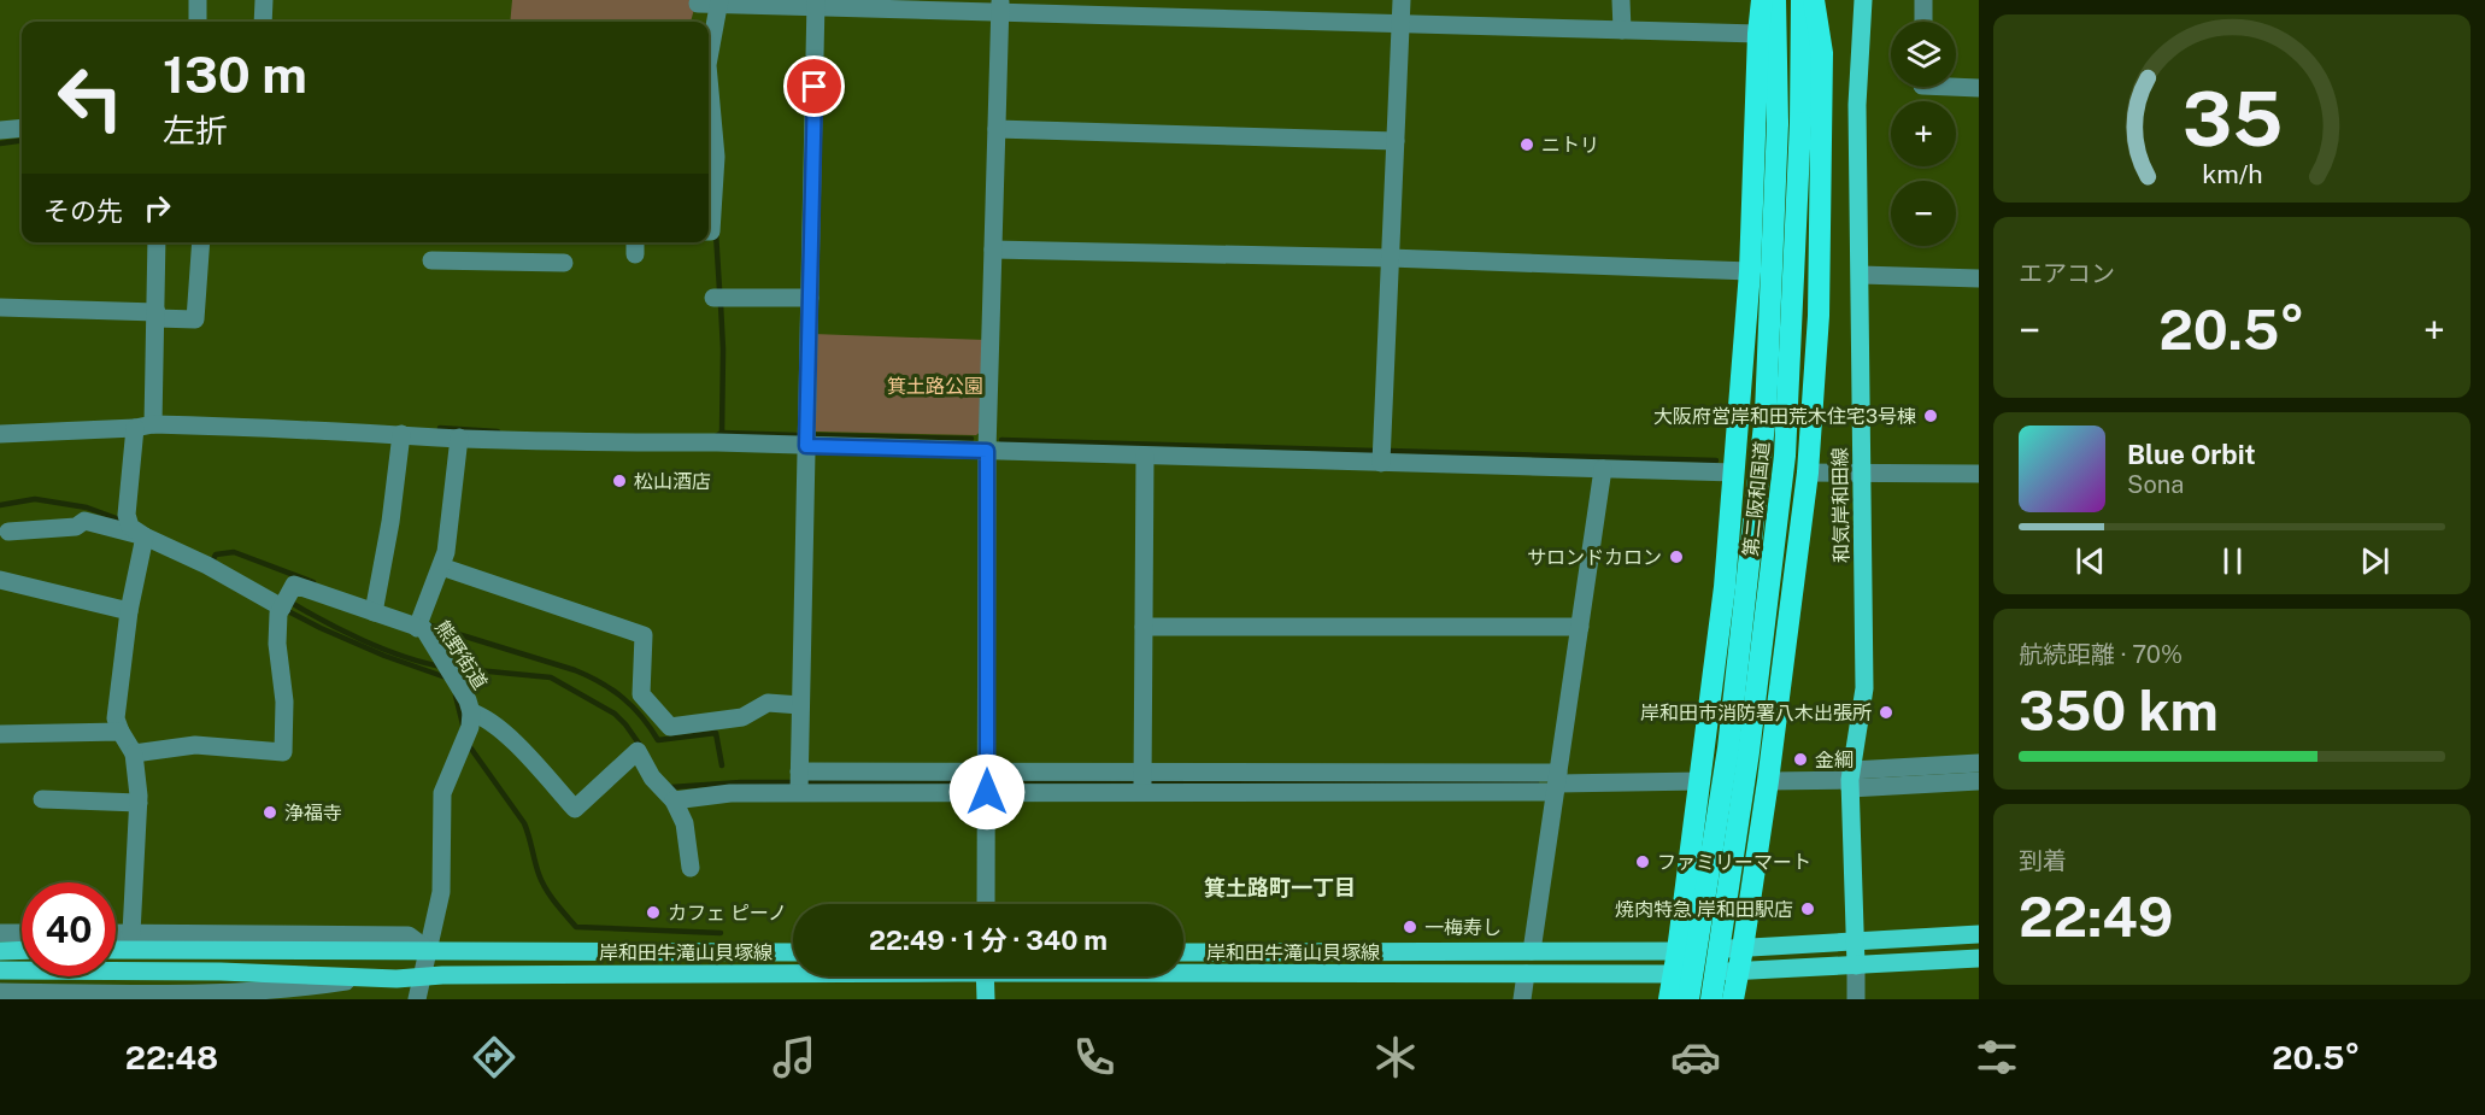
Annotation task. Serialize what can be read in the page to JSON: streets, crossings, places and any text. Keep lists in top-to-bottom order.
{
  "streets": {
    "highway": ["第二阪和国道"],
    "main road": ["和気岸和田線", "岸和田牛滝山貝塚線"],
    "street": ["熊野街道"]
  },
  "crossings": [
    ["和気岸和田線", "岸和田牛滝山貝塚線"],
    ["熊野街道", "岸和田牛滝山貝塚線"]
  ],
  "districts": ["箕土路町一丁目"],
  "parks": ["箕土路公園"],
  "places": [
    "ニトリ",
    "大阪府営岸和田荒木住宅3号棟",
    "松山酒店",
    "サロンドカロン",
    "岸和田市消防署八木出張所",
    "金綱",
    "浄福寺",
    "ファミリーマート",
    "焼肉特急 岸和田駅店",
    "カフェ ピーノ",
    "一梅寿し"
  ],
  "page": {
    "map_buttons": ["+", "−"],
    "turn": ["130 m", "左折"],
    "then": "その先",
    "tile": [
      "エアコン",
      ["航続距離 · 70%", "350 km"],
      ["到着", "22:49"]
    ],
    "heat": ["−", "20.5°", "+"],
    "song": ["Blue Orbit", "Sona"],
    "limit": "40",
    "trip": "22:49 · 1 分 · 340 m",
    "tabs": ["22:48", "20.5°"],
    "gauge": ["35", "km/h"]
  }
}
